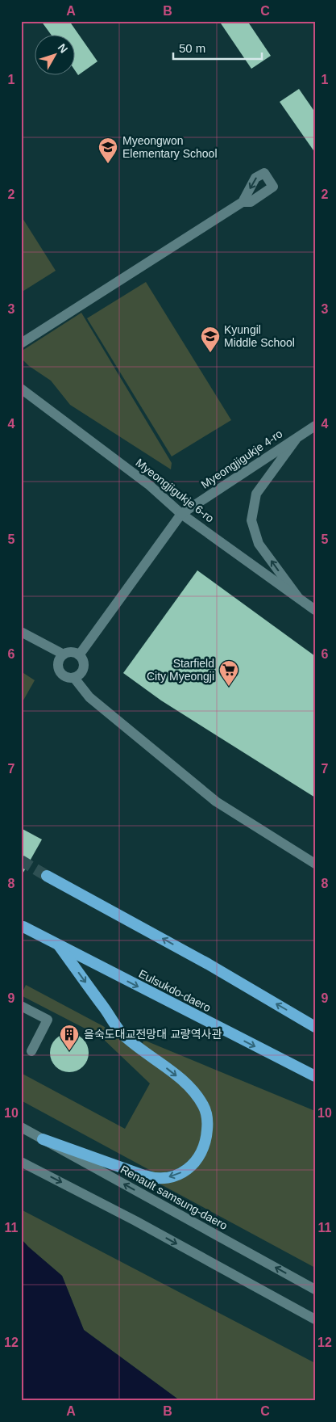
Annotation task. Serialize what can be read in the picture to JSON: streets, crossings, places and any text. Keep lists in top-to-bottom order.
{
  "streets": {
    "highway": ["Eulsukdo-daero"],
    "street": ["Myeongjigukje 4-ro", "Myeongjigukje 6-ro", "Renault samsung-daero"]
  },
  "crossings": [
    ["Myeongjigukje 4-ro", "Myeongjigukje 6-ro"]
  ],
  "places": {
    "school or university": ["Myeongwon Elementary School", "Kyungil Middle School"],
    "supermarket": ["Starfield City Myeongji"],
    "building": ["을숙도대교전망대 교량역사관"]
  },
  "scale_bar": "50 m",
  "north": "top right",
  "grid": {
    "columns": ["A", "B", "C"],
    "rows": [
      "1",
      "2",
      "3",
      "4",
      "5",
      "6",
      "7",
      "8",
      "9",
      "10",
      "11",
      "12"
    ]
  }
}
